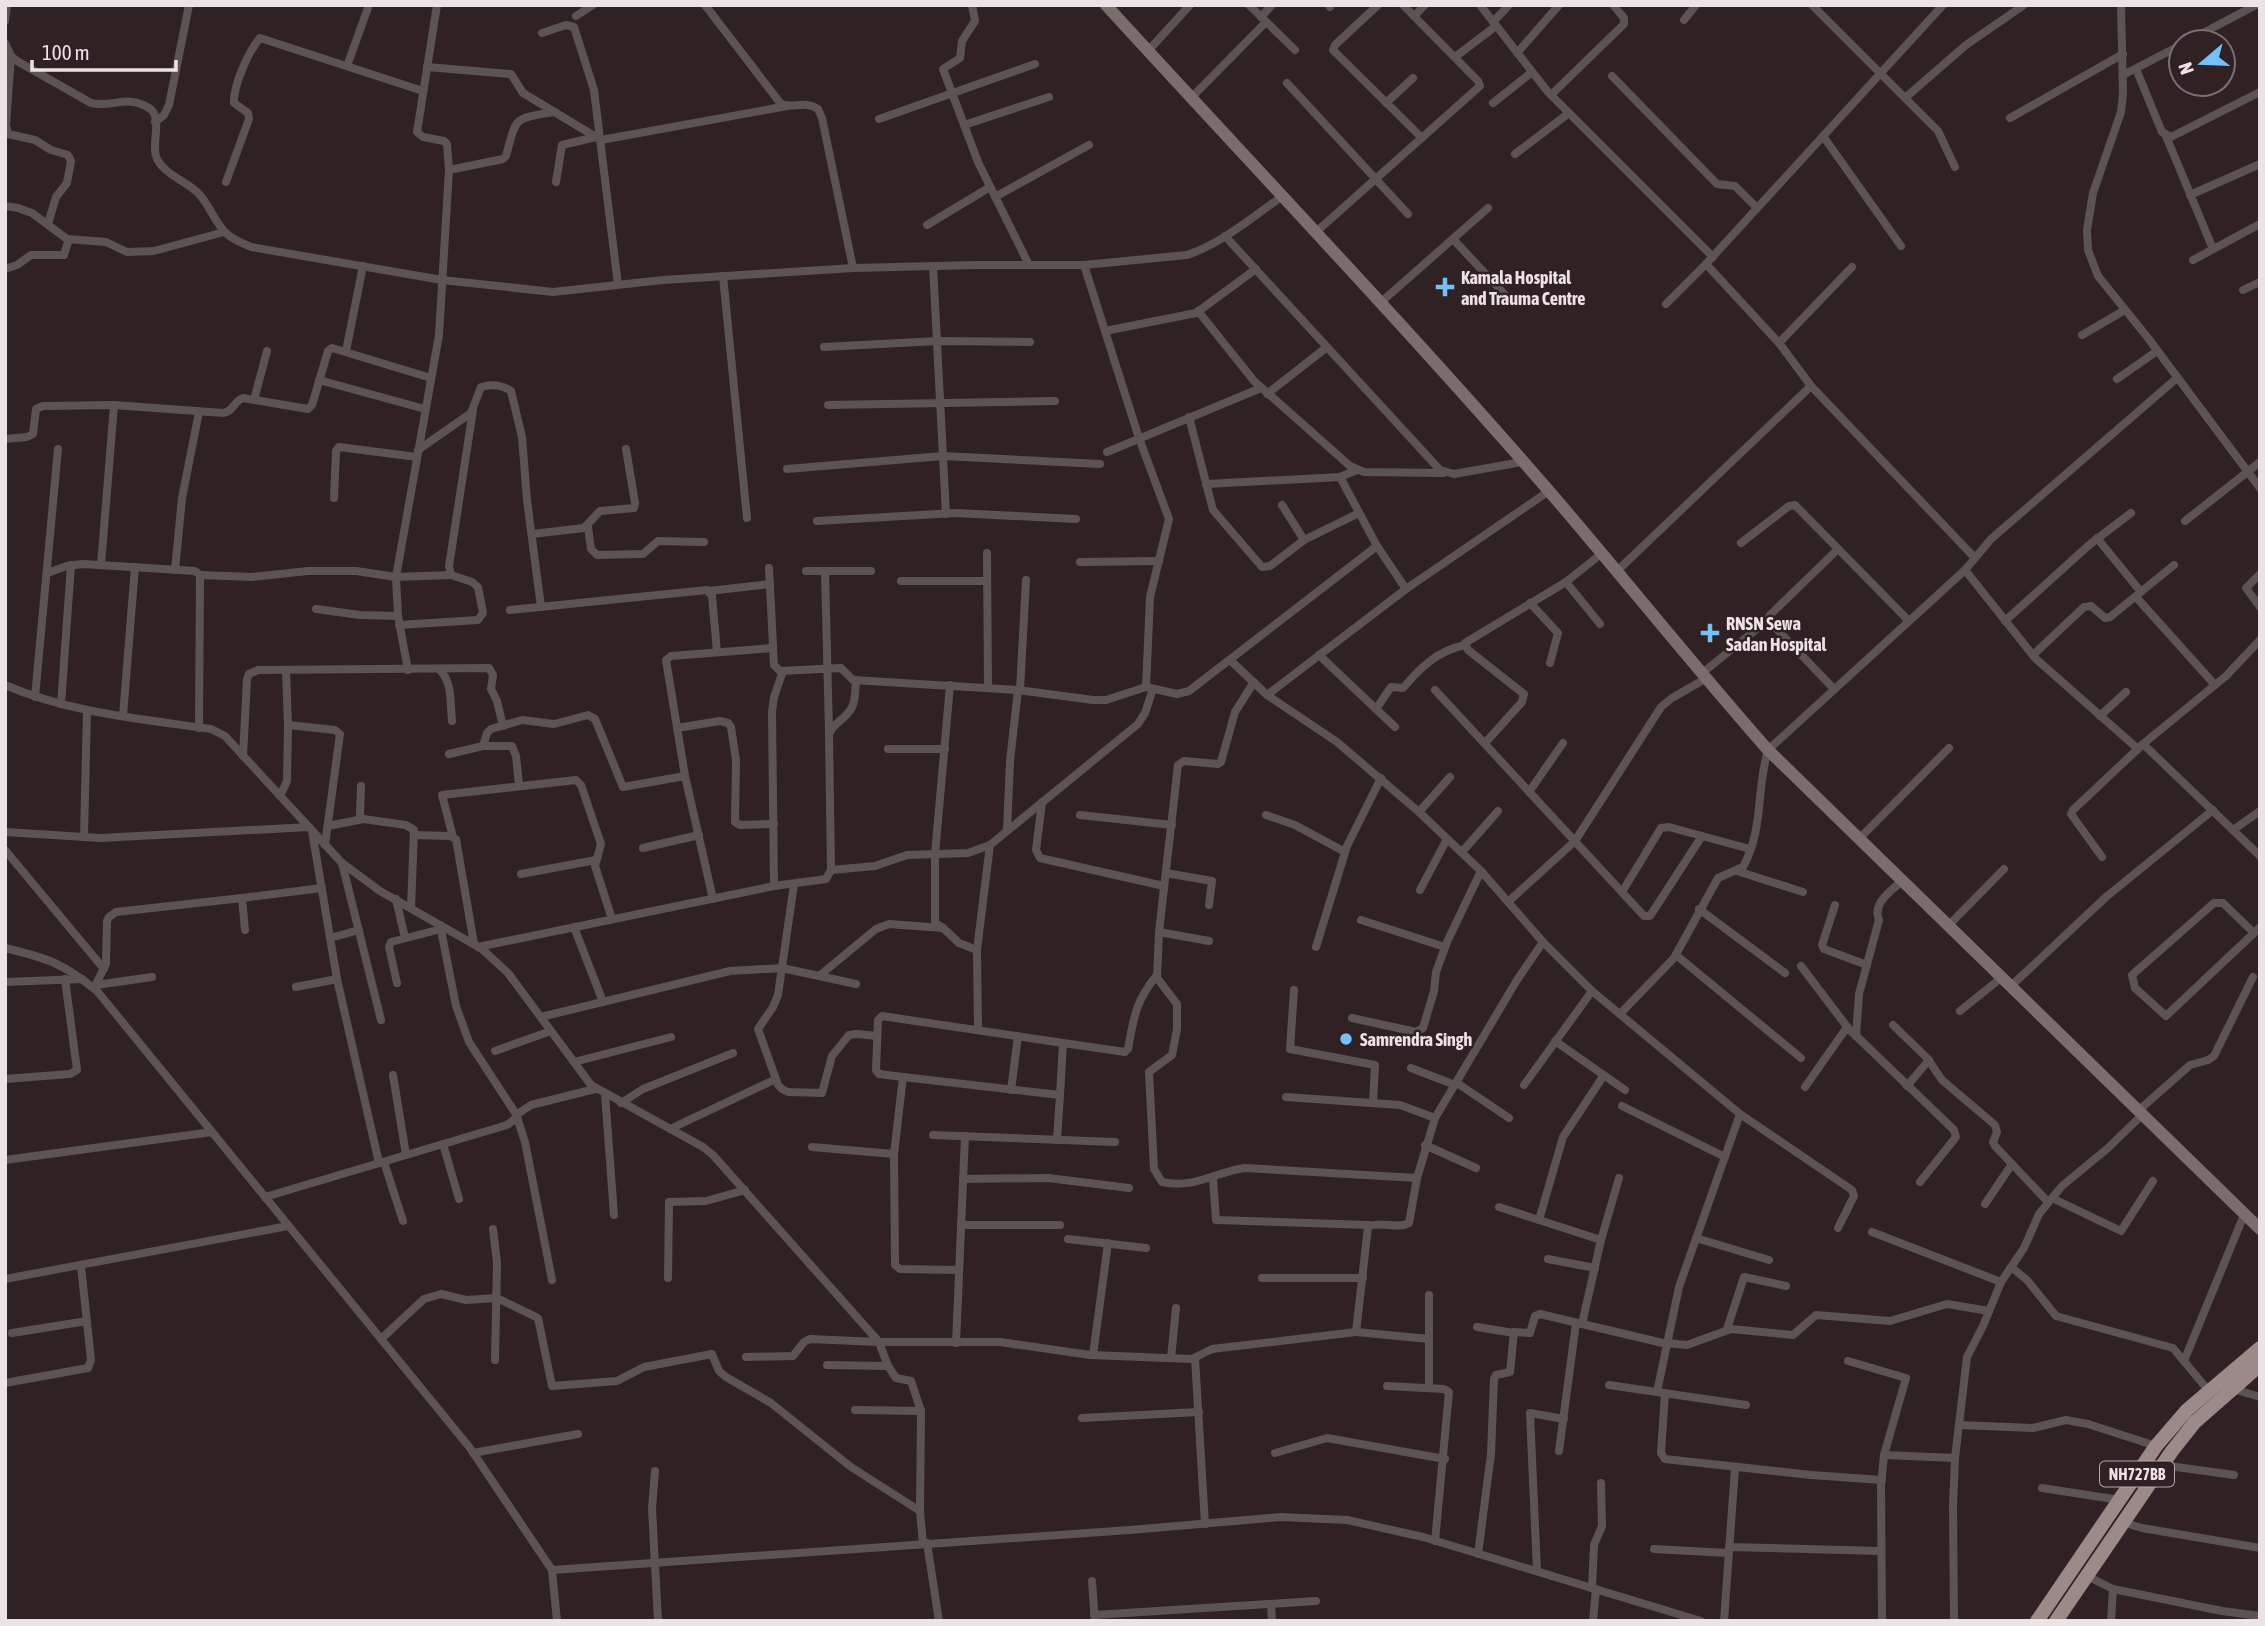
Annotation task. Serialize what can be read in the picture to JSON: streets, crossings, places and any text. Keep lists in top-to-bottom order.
{
  "streets": {
    "highway": ["NH727BB"]
  },
  "places": {
    "health": ["Kamala Hospital and Trauma Centre", "RNSN Sewa Sadan Hospital"],
    "other": ["Samrendra Singh"]
  },
  "scale_bar": "100 m",
  "north": "left"
}
